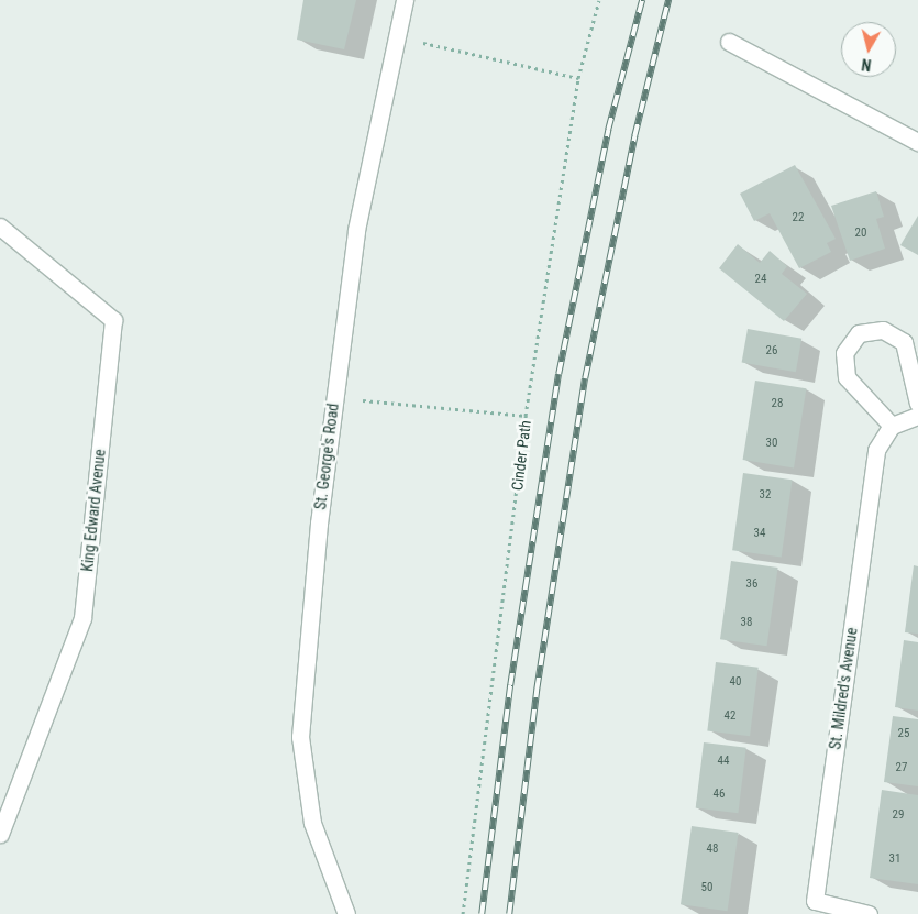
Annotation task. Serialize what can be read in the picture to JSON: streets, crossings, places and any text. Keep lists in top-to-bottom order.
{
  "streets": {
    "street": ["St. George's Road", "King Edward Avenue", "St. Mildred's Avenue"],
    "path": ["Cinder Path"]
  },
  "house_numbers": [
    "22",
    "20",
    "24",
    "26",
    "28",
    "30",
    "32",
    "34",
    "36",
    "38",
    "40",
    "42",
    "25",
    "44",
    "27",
    "46",
    "29",
    "48",
    "31",
    "50"
  ],
  "north": "bottom"
}
